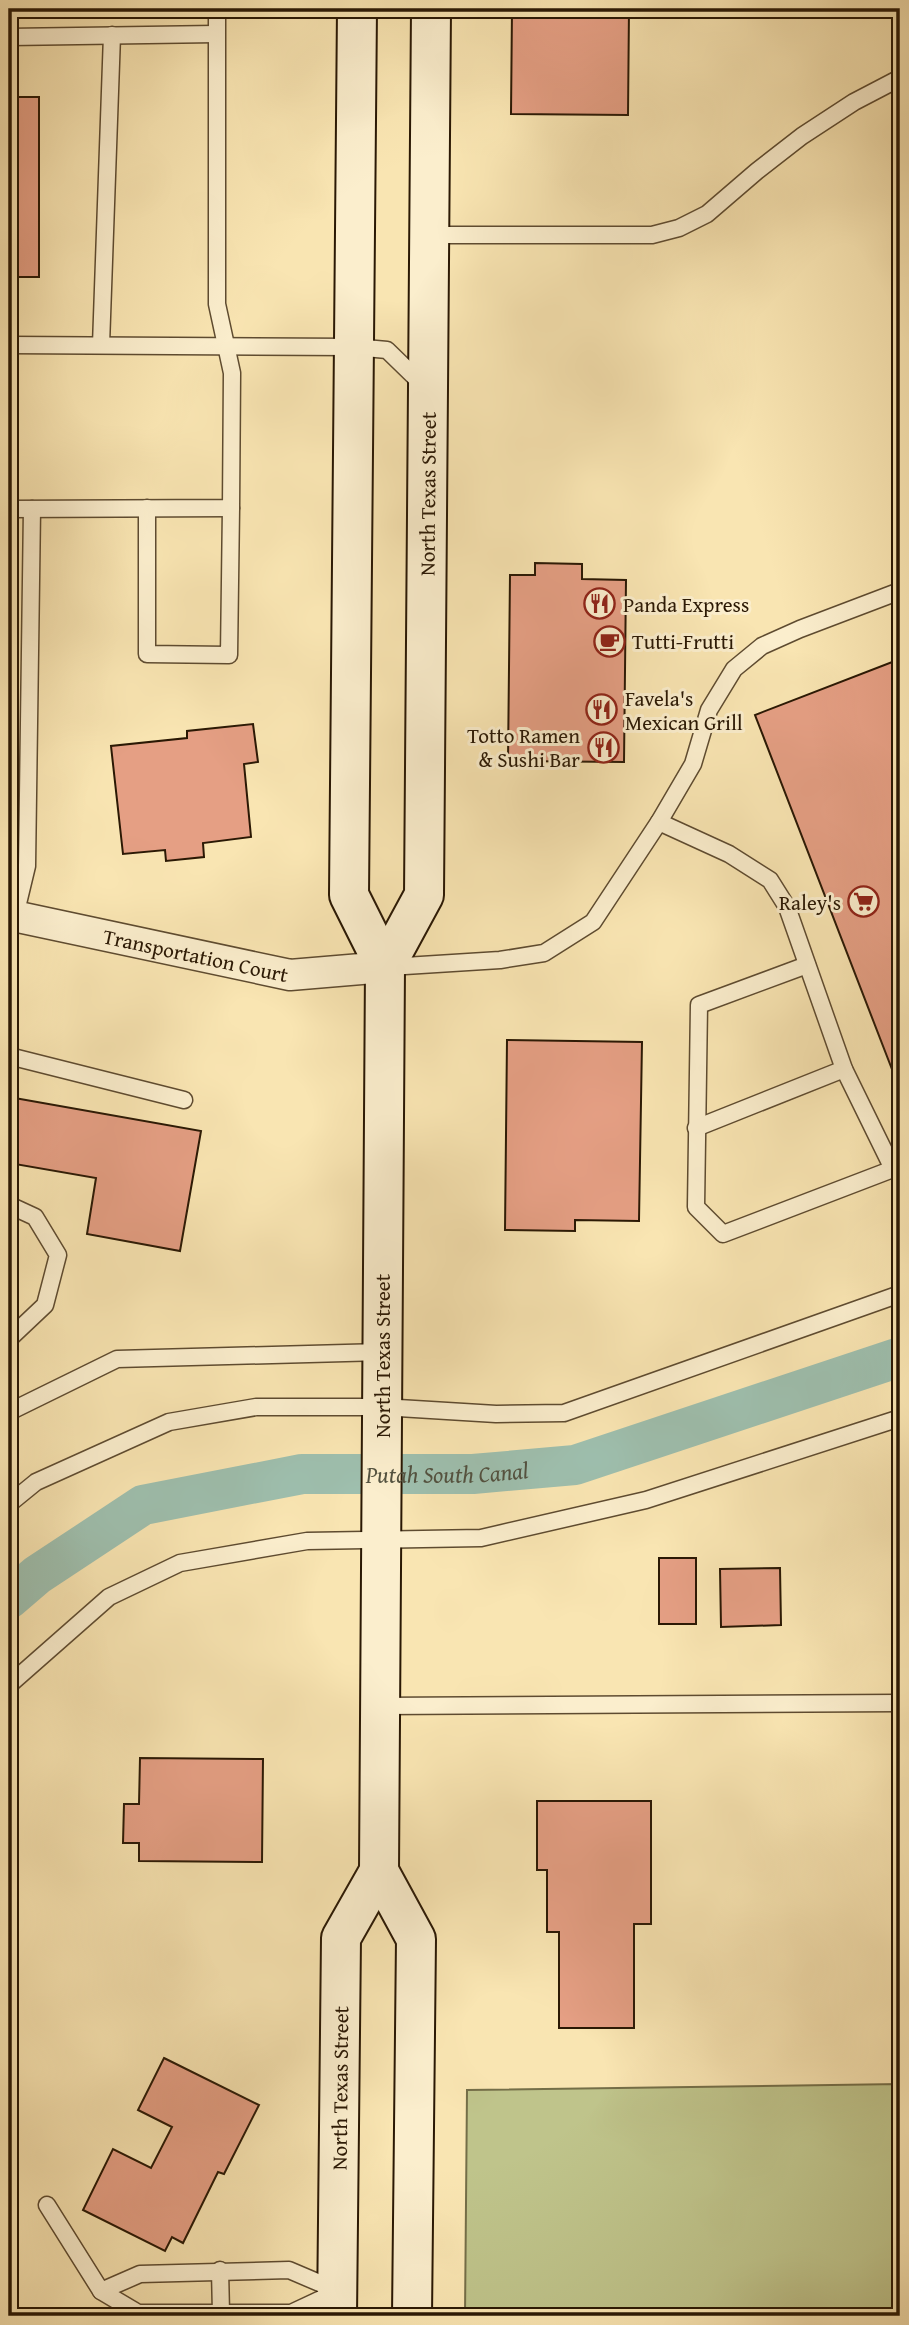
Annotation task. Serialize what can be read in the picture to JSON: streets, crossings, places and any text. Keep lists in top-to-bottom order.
{
  "streets": {
    "main road": ["North Texas Street"],
    "street": ["Transportation Court"]
  },
  "crossings": [
    ["North Texas Street", "Transportation Court"]
  ],
  "water": ["Putah South Canal"],
  "places": {
    "restaurant": ["Panda Express", "Favela's Mexican Grill", "Totto Ramen & Sushi Bar"],
    "cafe": ["Tutti-Frutti"],
    "supermarket": ["Raley's"]
  }
}
